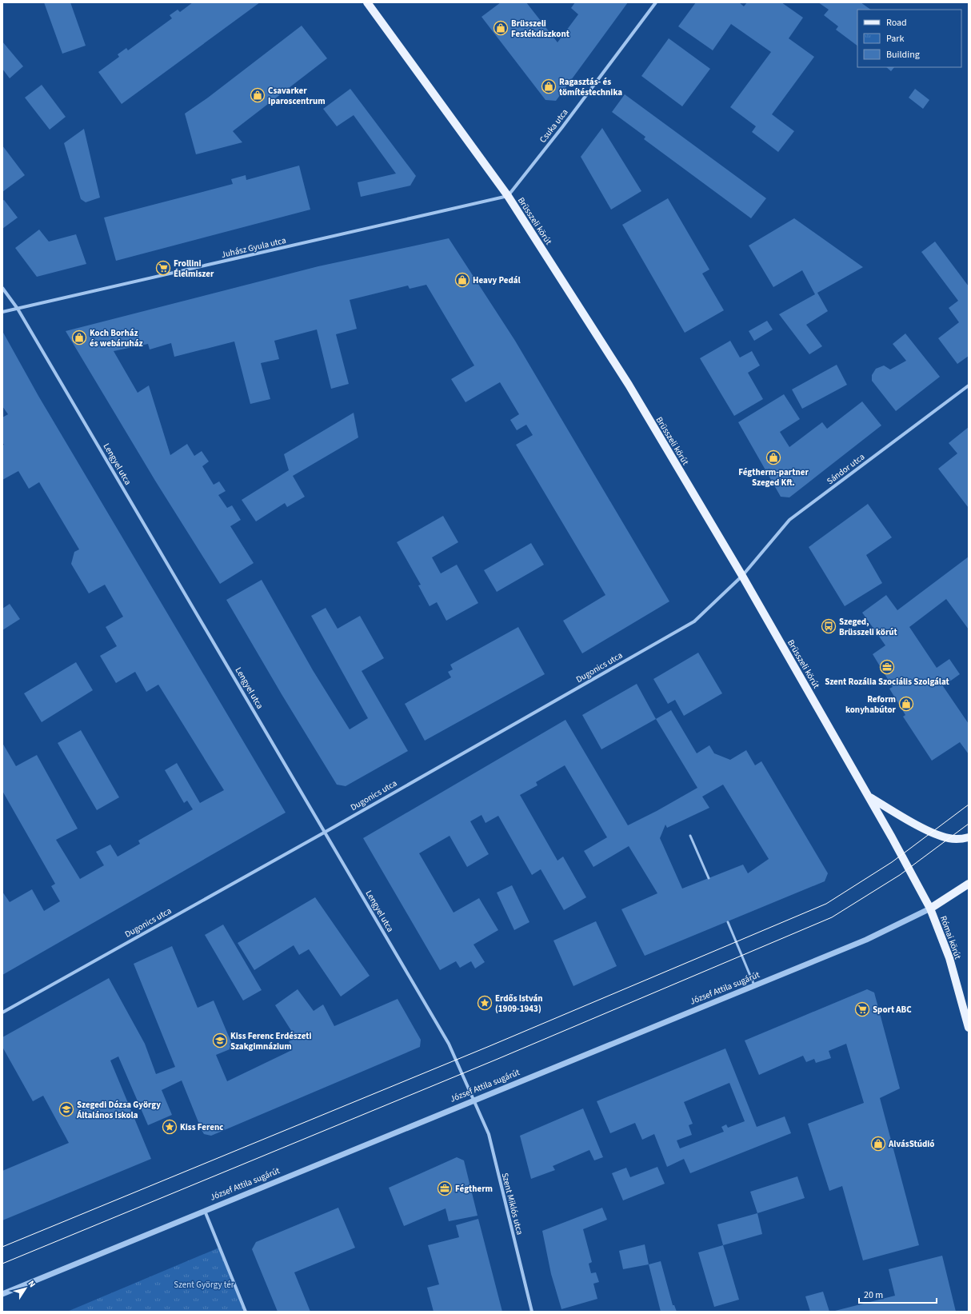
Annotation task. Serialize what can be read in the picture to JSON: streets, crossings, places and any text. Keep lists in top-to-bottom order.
{
  "streets": {
    "main road": ["Brüsszeli körút", "Római körút", "József Attila sugárút"],
    "street": [
      "Csuka utca",
      "Juhász Gyula utca",
      "Lengyel utca",
      "Sándor utca",
      "Dugonics utca",
      "Szent Miklós utca"
    ]
  },
  "crossings": [
    ["Csuka utca", "Brüsszeli körút"],
    ["Csuka utca", "Juhász Gyula utca"],
    ["Brüsszeli körút", "Juhász Gyula utca"],
    ["Brüsszeli körút", "Sándor utca"],
    ["Brüsszeli körút", "Dugonics utca"],
    ["Brüsszeli körút", "Római körút"],
    ["Brüsszeli körút", "József Attila sugárút"],
    ["Juhász Gyula utca", "Lengyel utca"],
    ["Lengyel utca", "Dugonics utca"],
    ["Lengyel utca", "József Attila sugárút"],
    ["Lengyel utca", "Szent Miklós utca"],
    ["Sándor utca", "Dugonics utca"],
    ["Római körút", "József Attila sugárút"],
    ["József Attila sugárút", "Szent Miklós utca"]
  ],
  "parks": ["Szent György tér"],
  "places": {
    "shop": [
      "Brüsszeli Festékdiszkont",
      "Ragasztás- és tömítéstechnika",
      "Csavarker Iparoscentrum",
      "Heavy Pedál",
      "Koch Borház és webáruház",
      "Fégtherm-partner Szeged Kft.",
      "Reform konyhabútor",
      "AlvásStúdió"
    ],
    "supermarket": ["Frollini Élelmiszer", "Sport ABC"],
    "bus stop": ["Szeged, Brüsszeli körút"],
    "office": ["Szent Rozália Szociális Szolgálat", "Fégtherm"],
    "place": ["Erdős István (1909-1943)", "Kiss Ferenc"],
    "school or university": ["Kiss Ferenc Erdészeti Szakgimnázium", "Szegedi Dózsa György Általános Iskola"]
  },
  "legend": ["Road", "Park", "Building"],
  "scale_bar": "20 m",
  "north": "top right"
}
